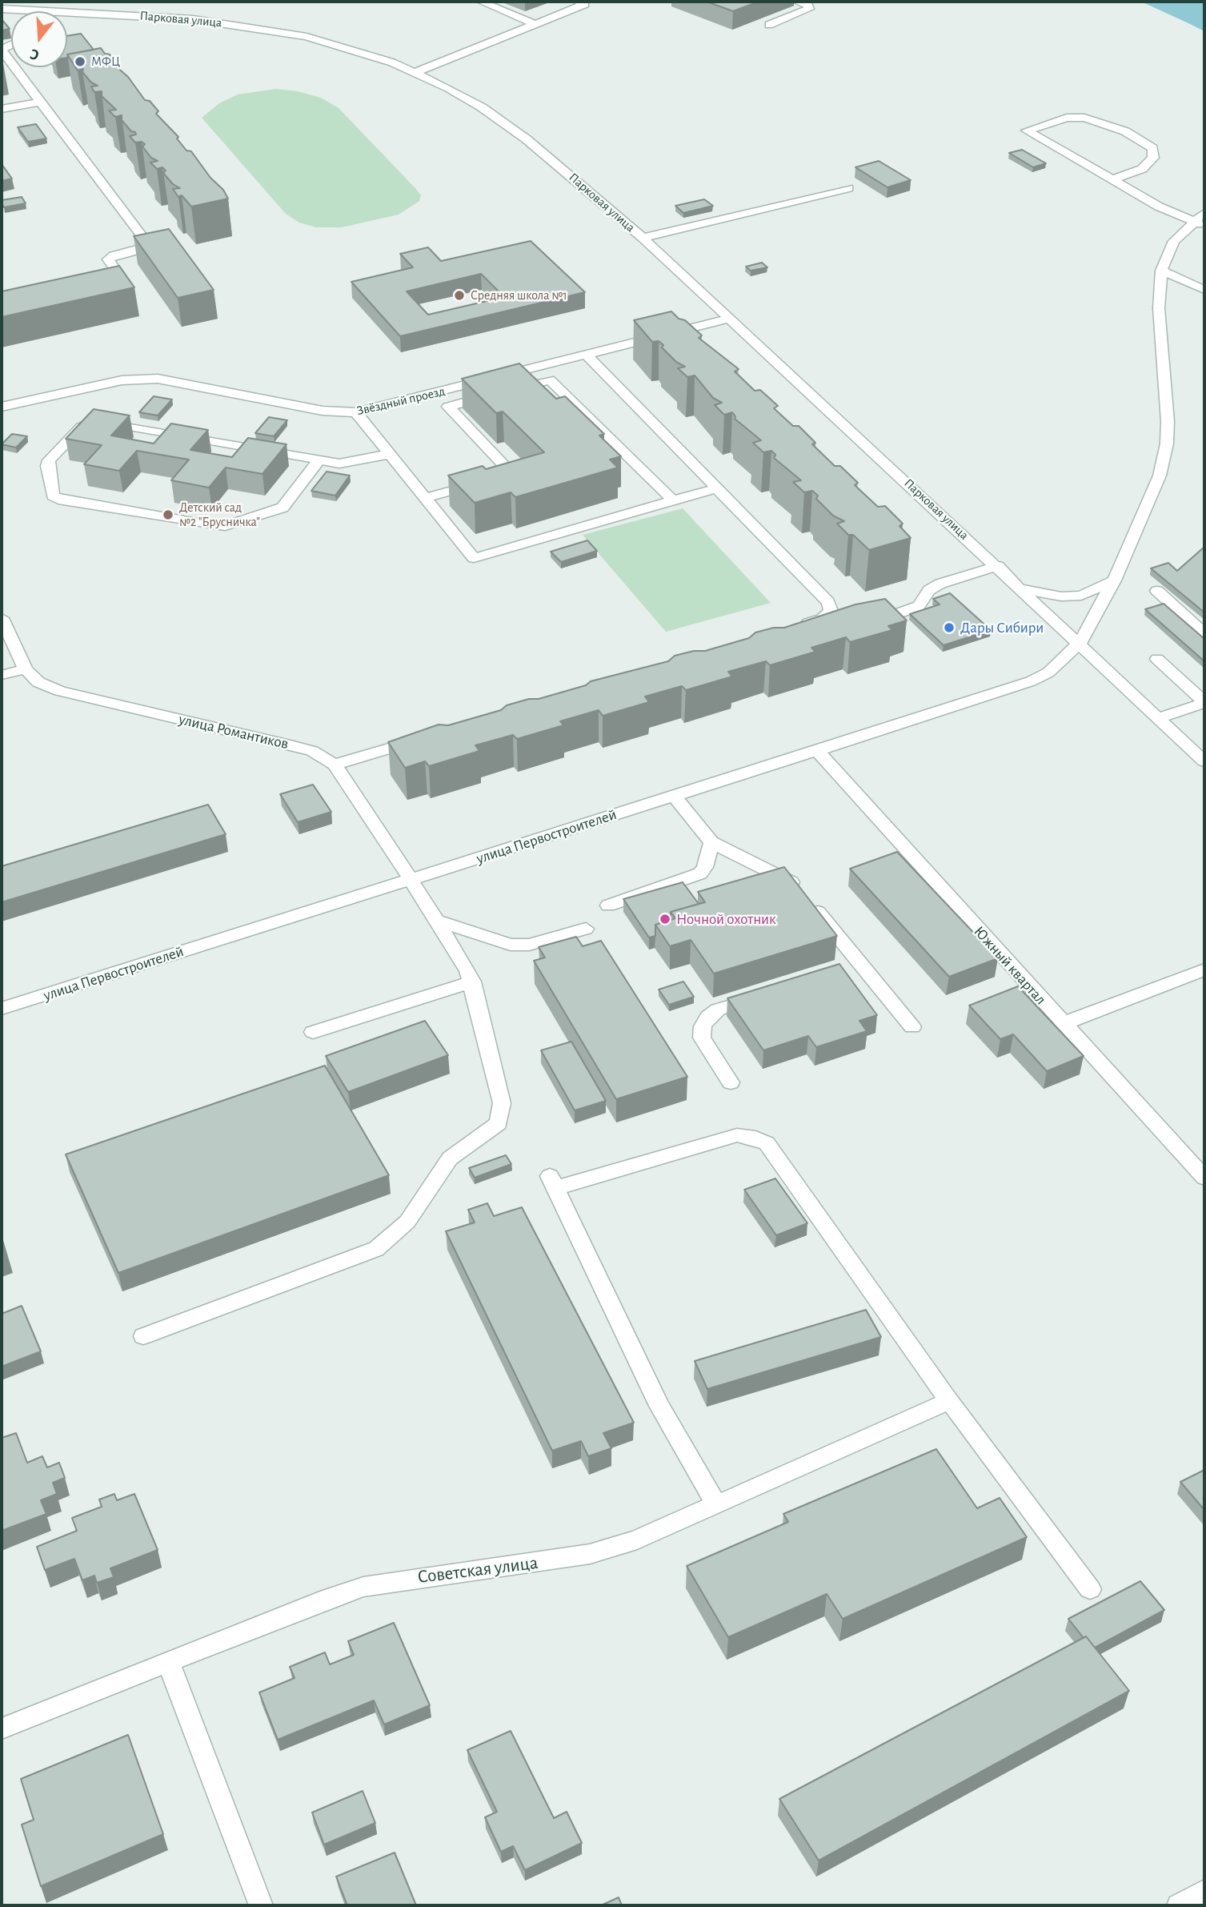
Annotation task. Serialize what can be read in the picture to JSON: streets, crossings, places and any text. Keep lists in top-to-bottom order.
{
  "streets": {
    "street": [
      "Парковая улица",
      "Звёздный проезд",
      "улица Романтиков",
      "улица Первостроителей",
      "Южный квартал",
      "Советская улица"
    ]
  },
  "crossings": [
    ["Парковая улица", "Звёздный проезд"],
    ["Парковая улица", "улица Первостроителей"],
    ["улица Романтиков", "улица Первостроителей"],
    ["улица Первостроителей", "Южный квартал"]
  ],
  "places": [
    "МФЦ",
    "Средняя школа №1",
    "Детский сад №2 \"Брусничка\"",
    "Дары Сибири",
    "Ночной охотник"
  ],
  "north": "bottom"
}
